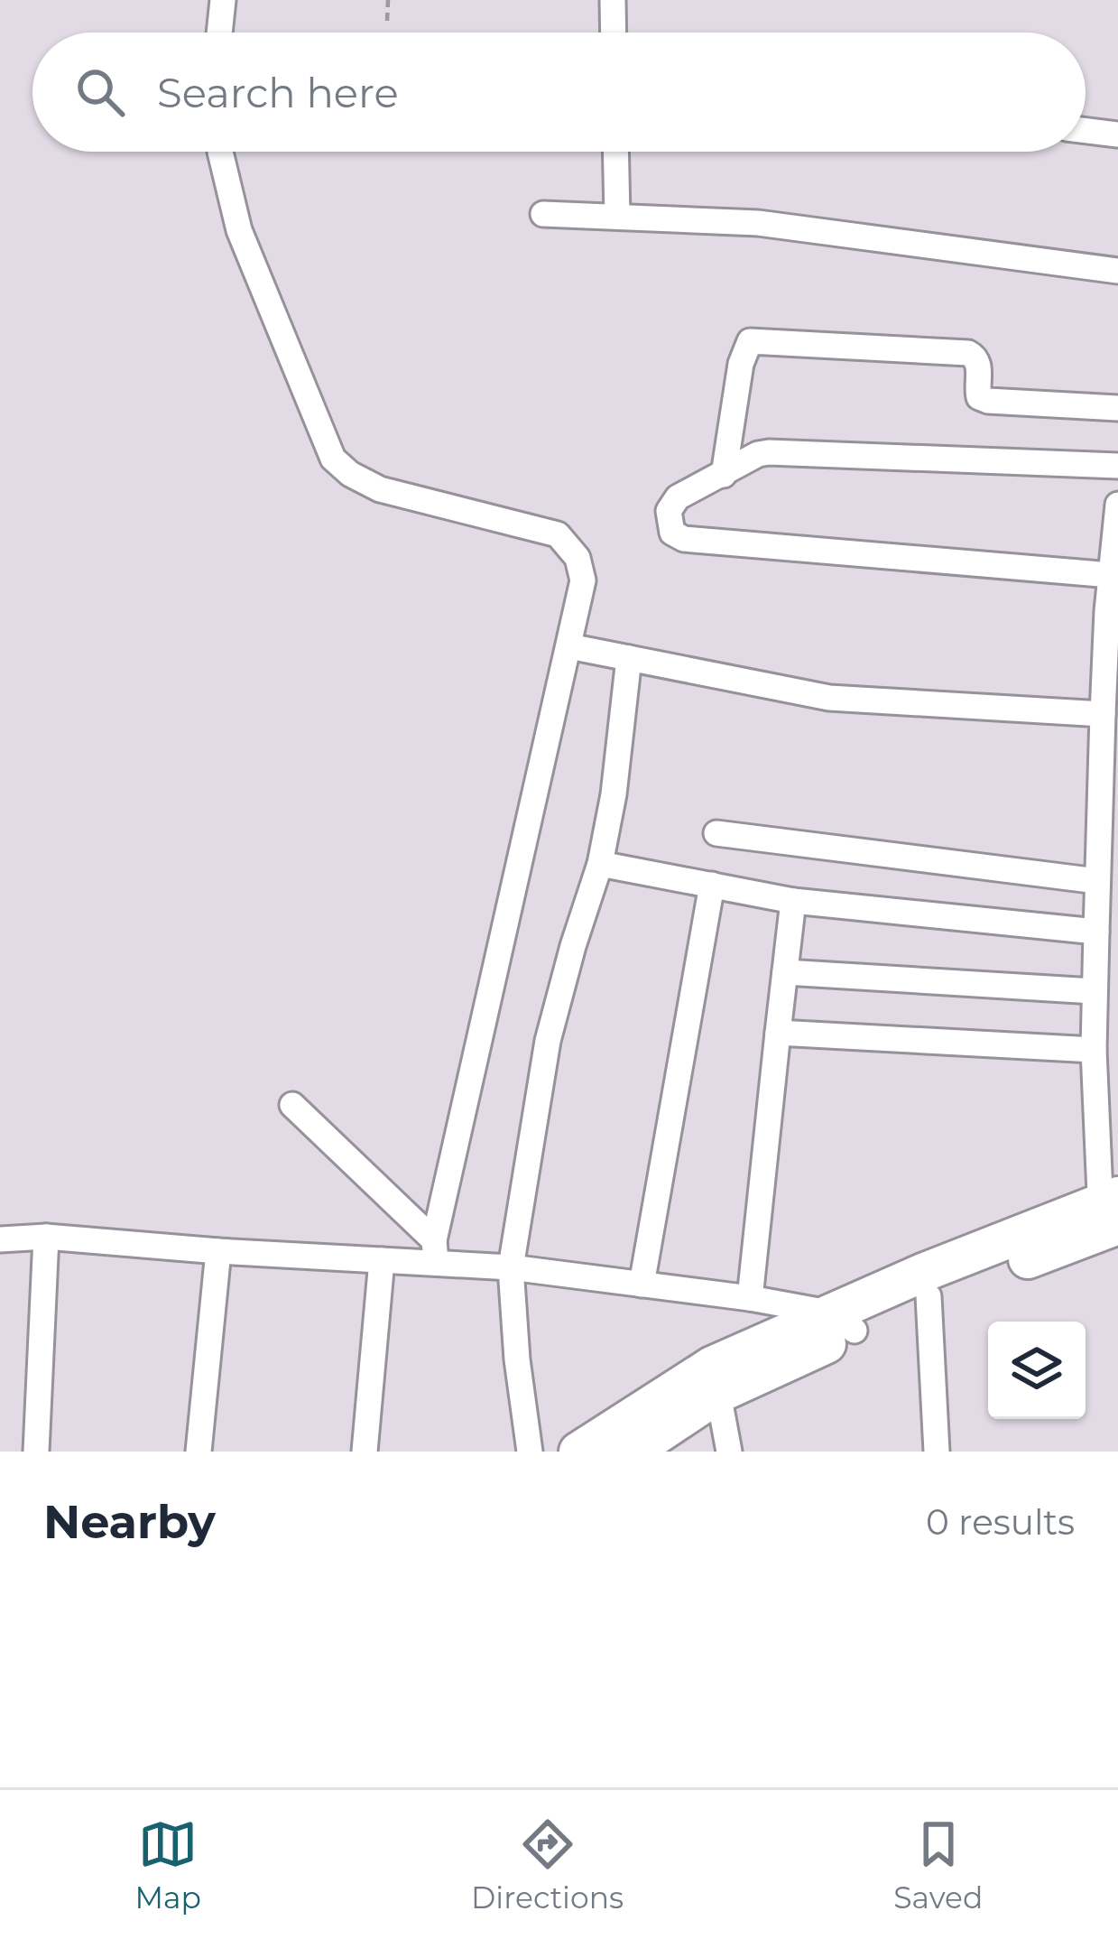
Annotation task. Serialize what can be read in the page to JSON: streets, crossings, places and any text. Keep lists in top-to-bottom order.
{
  "page": {
    "search": "Search here",
    "heading": ["Nearby", "0 results"],
    "nav": ["Map", "Directions", "Saved"]
  }
}
